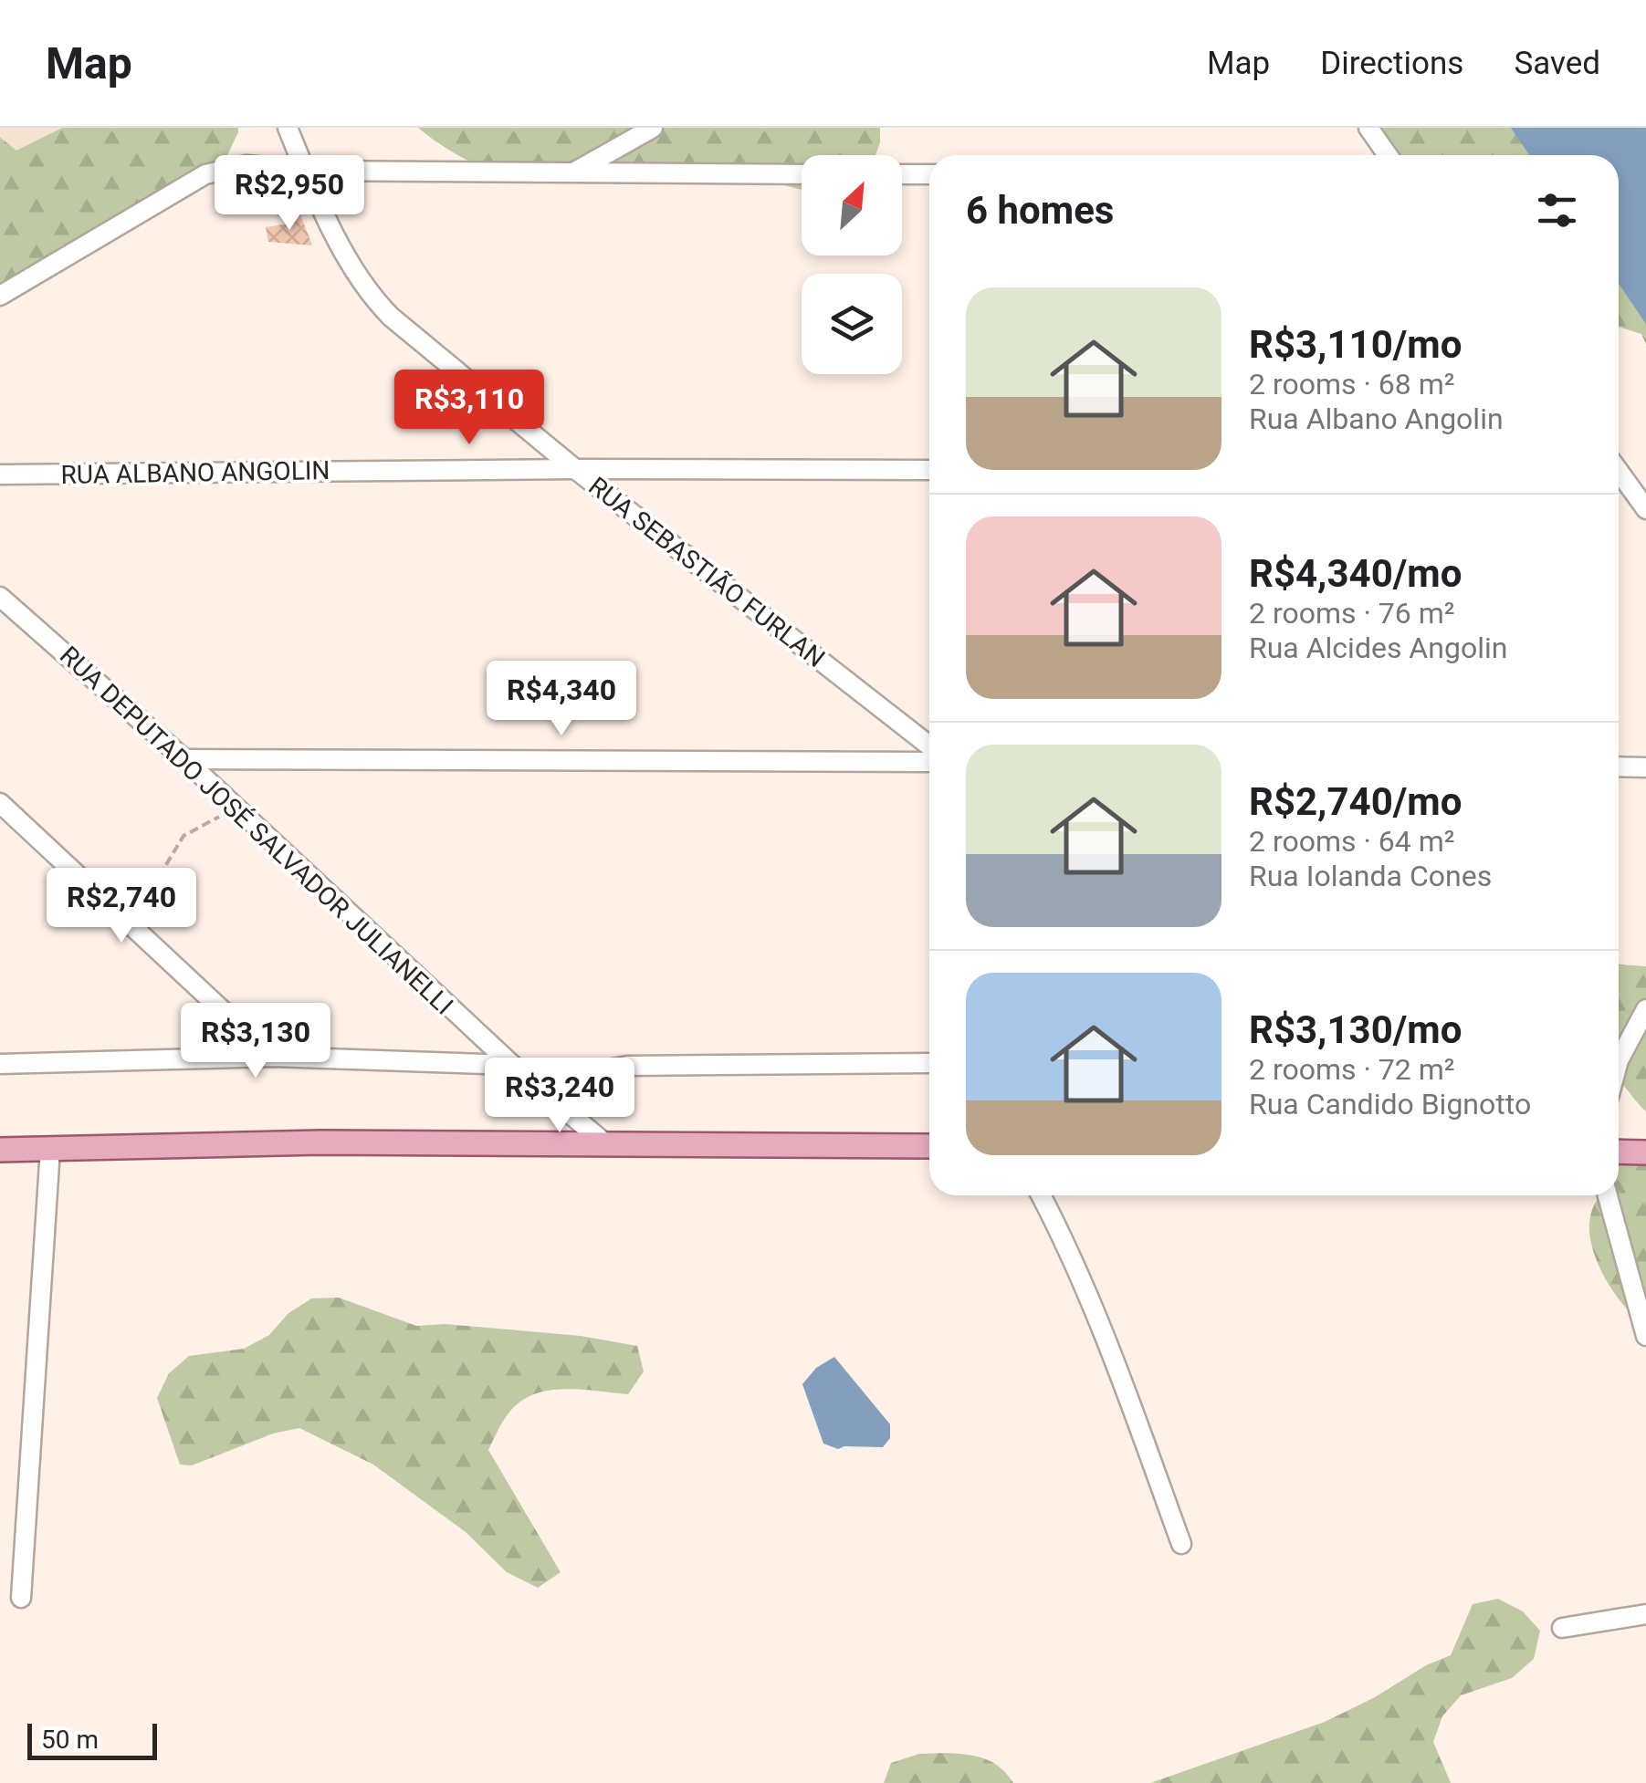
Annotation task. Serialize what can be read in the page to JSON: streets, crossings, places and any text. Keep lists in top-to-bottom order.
{
  "streets": {
    "street": ["RUA ALBANO ANGOLIN", "RUA SEBASTIÃO FURLAN", "RUA DEPUTADO JOSÉ SALVADOR JULIANELLI"]
  },
  "crossings": [
    ["RUA ALBANO ANGOLIN", "RUA SEBASTIÃO FURLAN"]
  ],
  "scale_bar": "50 m",
  "north": "top right",
  "page": {
    "header": "Map",
    "nav": ["Map", "Directions", "Saved"],
    "price": [
      "R$2,950",
      "R$3,110",
      "R$4,340",
      "R$2,740",
      "R$3,130",
      "R$3,240"
    ],
    "heading": "6 homes",
    "list": [
      {
        "name": "R$3,110/mo",
        "note": "2 rooms · 68 m² · Rua Albano Angolin"
      },
      {
        "name": "R$4,340/mo",
        "note": "2 rooms · 76 m² · Rua Alcides Angolin"
      },
      {
        "name": "R$2,740/mo",
        "note": "2 rooms · 64 m² · Rua Iolanda Cones"
      },
      {
        "name": "R$3,130/mo",
        "note": "2 rooms · 72 m² · Rua Candido Bignotto"
      }
    ],
    "scale": "50 m"
  }
}
